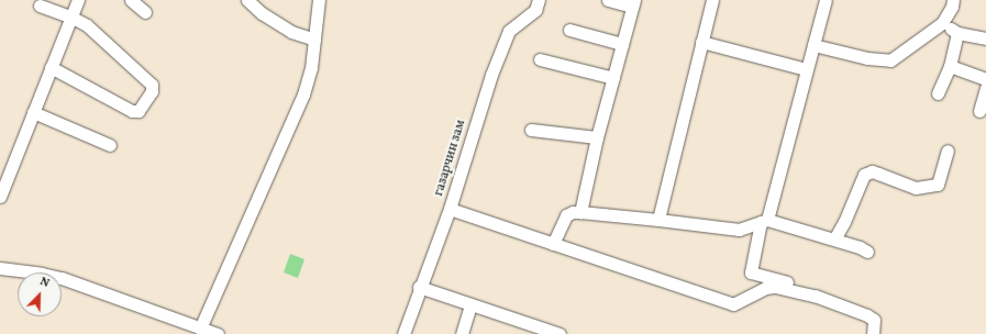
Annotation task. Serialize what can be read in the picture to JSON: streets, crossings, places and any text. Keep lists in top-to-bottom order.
{
  "streets": {
    "street": ["газарчин зам"]
  },
  "north": "top right"
}
